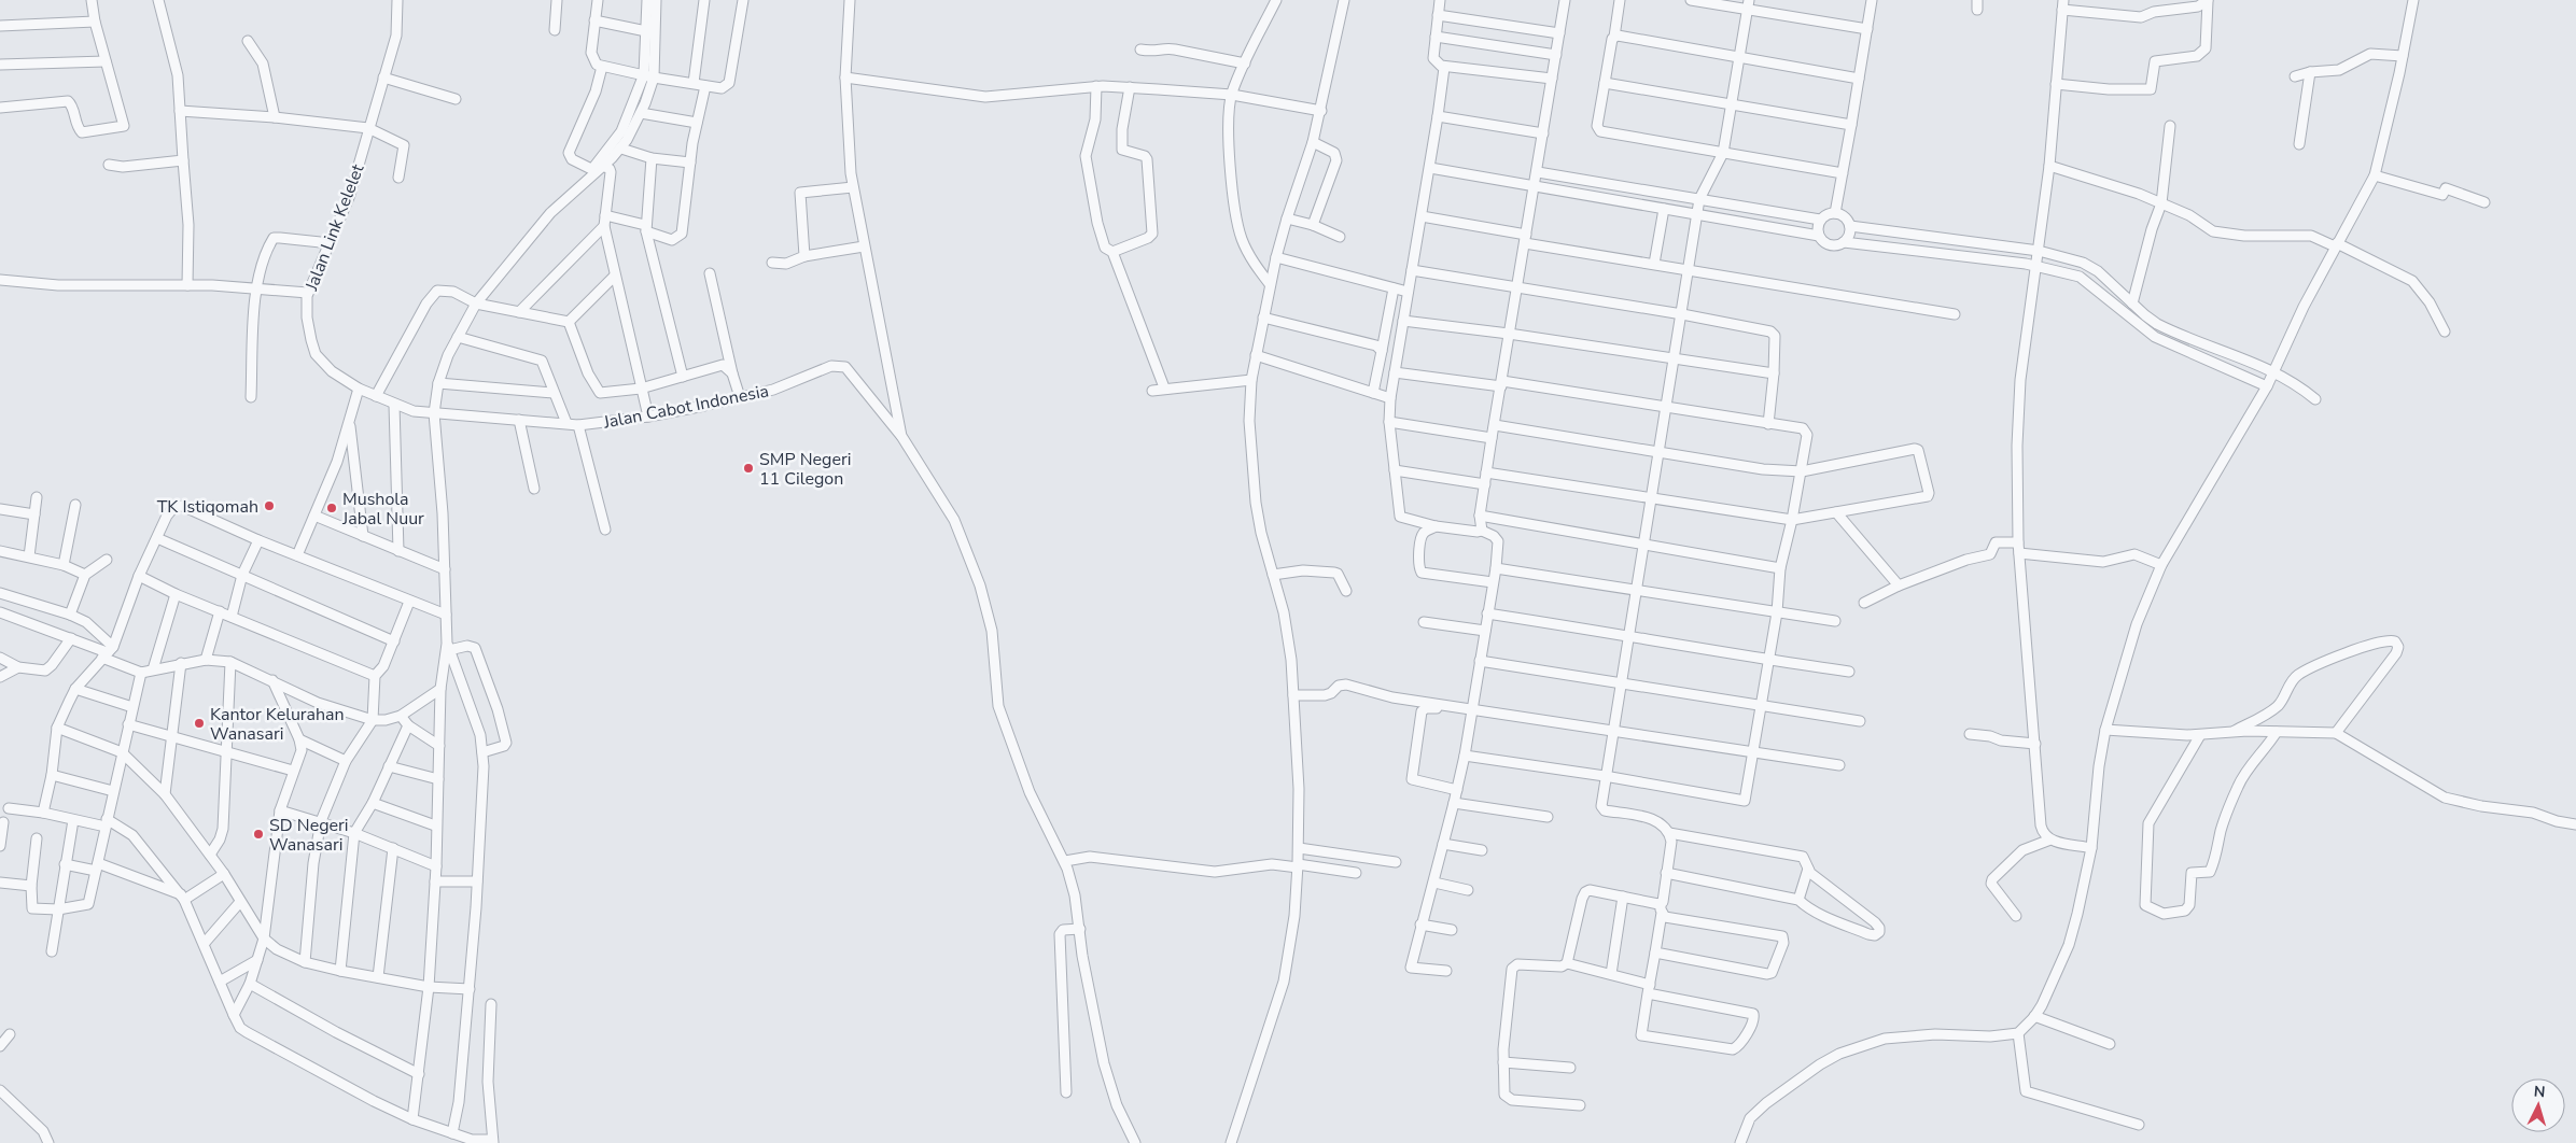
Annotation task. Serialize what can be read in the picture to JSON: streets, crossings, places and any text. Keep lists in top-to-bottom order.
{
  "streets": {
    "street": ["Jalan Link Kelelet", "Jalan Cabot Indonesia"]
  },
  "crossings": [
    ["Jalan Link Kelelet", "Jalan Cabot Indonesia"]
  ],
  "places": [
    "SMP Negeri 11 Cilegon",
    "TK Istiqomah",
    "Mushola Jabal Nuur",
    "Kantor Kelurahan Wanasari",
    "SD Negeri Wanasari"
  ],
  "north": "top"
}
